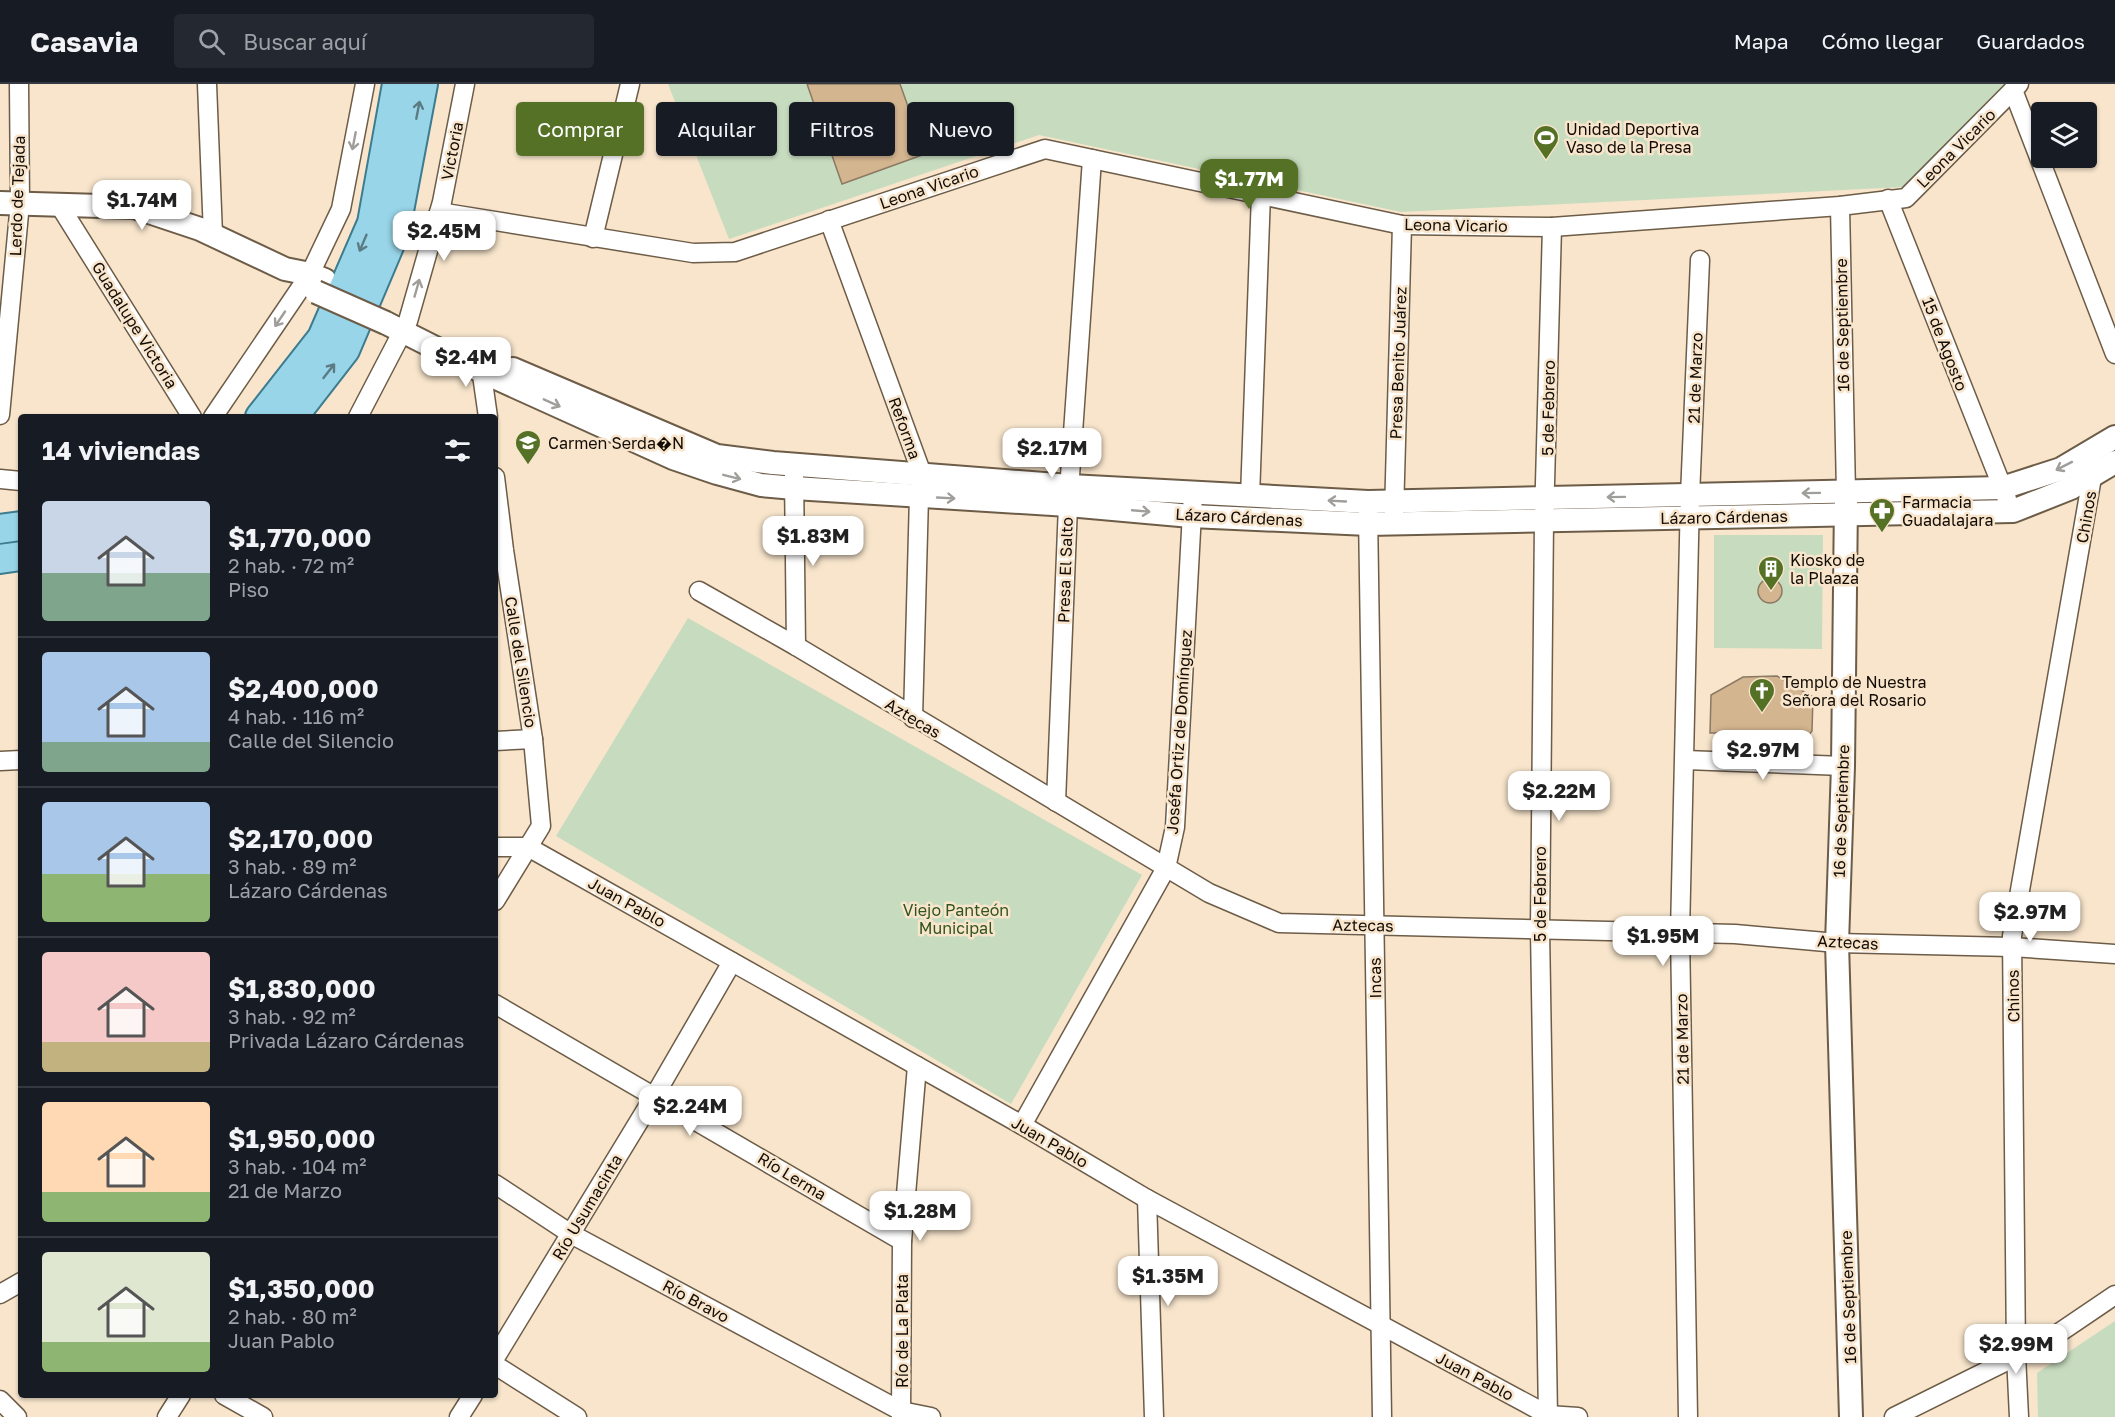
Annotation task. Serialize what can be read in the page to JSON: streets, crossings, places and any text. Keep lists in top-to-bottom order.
{
  "streets": {
    "street": [
      "Leona Vicario",
      "Victoria",
      "Lerdo de Tejada",
      "Guadalupe Victoria",
      "16 de Septiembre",
      "15 de Agosto",
      "Presa Benito Juárez",
      "21 de Marzo",
      "5 de Febrero",
      "Reforma",
      "Lázaro Cárdenas",
      "Chinos",
      "Presa El Salto",
      "Calle del Silencio",
      "Aztecas",
      "Joséfa Ortiz de Domínguez",
      "Juan Pablo",
      "Incas",
      "Río Lerma",
      "Río Usumacinta",
      "Río Bravo",
      "Río de La Plata"
    ]
  },
  "crossings": [
    ["Leona Vicario", "Victoria"],
    ["Leona Vicario", "16 de Septiembre"],
    ["Leona Vicario", "15 de Agosto"],
    ["Leona Vicario", "Presa Benito Juárez"],
    ["Leona Vicario", "5 de Febrero"],
    ["Leona Vicario", "Reforma"],
    ["Leona Vicario", "Presa El Salto"],
    ["Victoria", "Lázaro Cárdenas"],
    ["Lerdo de Tejada", "Lázaro Cárdenas"],
    ["Guadalupe Victoria", "Lázaro Cárdenas"],
    ["16 de Septiembre", "Lázaro Cárdenas"],
    ["16 de Septiembre", "Aztecas"],
    ["15 de Agosto", "Lázaro Cárdenas"],
    ["Presa Benito Juárez", "Lázaro Cárdenas"],
    ["21 de Marzo", "Lázaro Cárdenas"],
    ["21 de Marzo", "Aztecas"],
    ["5 de Febrero", "Lázaro Cárdenas"],
    ["5 de Febrero", "Aztecas"],
    ["5 de Febrero", "Juan Pablo"],
    ["Reforma", "Lázaro Cárdenas"],
    ["Reforma", "Aztecas"],
    ["Lázaro Cárdenas", "Chinos"],
    ["Lázaro Cárdenas", "Presa El Salto"],
    ["Lázaro Cárdenas", "Joséfa Ortiz de Domínguez"],
    ["Lázaro Cárdenas", "Incas"],
    ["Chinos", "Aztecas"],
    ["Presa El Salto", "Aztecas"],
    ["Calle del Silencio", "Juan Pablo"],
    ["Aztecas", "Joséfa Ortiz de Domínguez"],
    ["Aztecas", "Incas"],
    ["Joséfa Ortiz de Domínguez", "Juan Pablo"],
    ["Juan Pablo", "Incas"],
    ["Juan Pablo", "Río Usumacinta"],
    ["Juan Pablo", "Río de La Plata"],
    ["Río Lerma", "Río Usumacinta"],
    ["Río Lerma", "Río de La Plata"],
    ["Río Usumacinta", "Río Bravo"],
    ["Río Bravo", "Río de La Plata"]
  ],
  "parks": ["Viejo Panteón Municipal"],
  "places": {
    "sports": ["Unidad Deportiva Vaso de la Presa"],
    "school or university": ["Carmen Serda�N"],
    "pharmacy": ["Farmacia Guadalajara"],
    "building": ["Kiosko de la Plaaza"],
    "church": ["Templo de Nuestra Señora del Rosario"]
  },
  "page": {
    "header": "Casavia",
    "search": "Buscar aquí",
    "nav": ["Mapa", "Cómo llegar", "Guardados"],
    "chip": [
      "Comprar",
      "Alquilar",
      "Filtros",
      "Nuevo"
    ],
    "price": [
      "$1.77M",
      "$1.74M",
      "$2.45M",
      "$2.4M",
      "$2.17M",
      "$1.83M",
      "$2.97M",
      "$2.22M",
      "$2.97M",
      "$1.95M",
      "$2.24M",
      "$1.28M",
      "$1.35M",
      "$2.99M"
    ],
    "heading": "14 viviendas",
    "list": [
      {
        "name": "$1,770,000",
        "note": "2 hab. · 72 m² · Piso"
      },
      {
        "name": "$2,400,000",
        "note": "4 hab. · 116 m² · Calle del Silencio"
      },
      {
        "name": "$2,170,000",
        "note": "3 hab. · 89 m² · Lázaro Cárdenas"
      },
      {
        "name": "$1,830,000",
        "note": "3 hab. · 92 m² · Privada Lázaro Cárdenas"
      },
      {
        "name": "$1,950,000",
        "note": "3 hab. · 104 m² · 21 de Marzo"
      },
      {
        "name": "$1,350,000",
        "note": "2 hab. · 80 m² · Juan Pablo"
      }
    ]
  }
}
